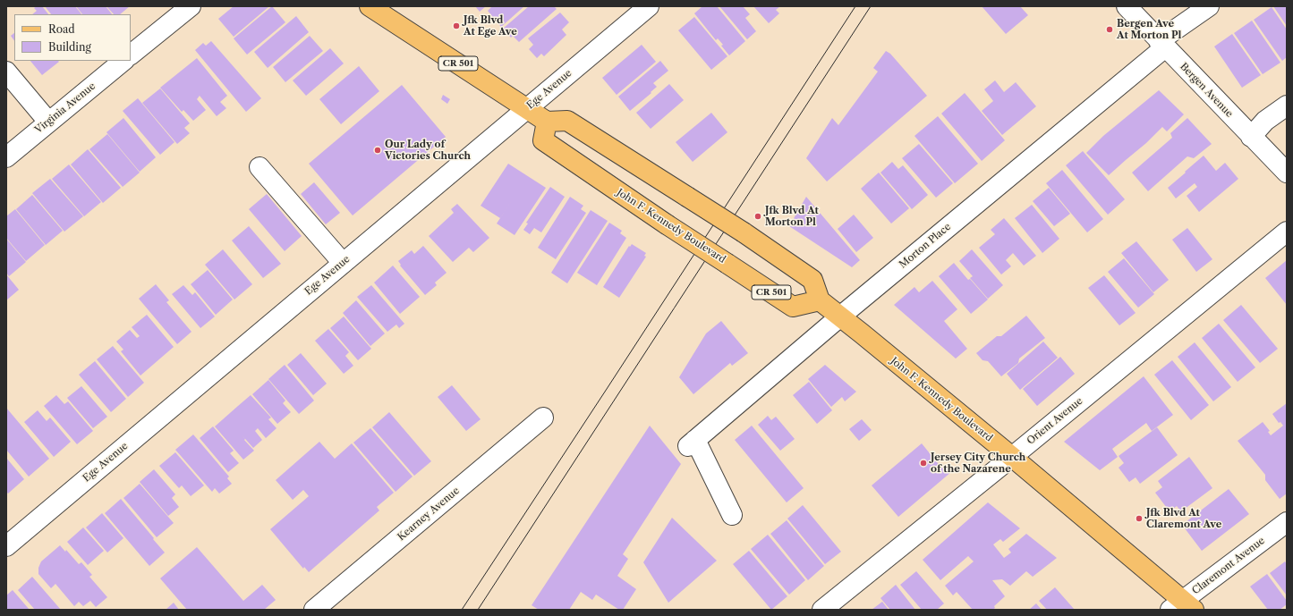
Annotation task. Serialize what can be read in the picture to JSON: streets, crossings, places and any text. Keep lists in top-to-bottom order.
{
  "streets": {
    "main road": ["CR 501", "John F. Kennedy Boulevard"],
    "street": [
      "Ege Avenue",
      "Bergen Avenue",
      "Virginia Avenue",
      "Morton Place",
      "Orient Avenue",
      "Kearney Avenue",
      "Claremont Avenue"
    ]
  },
  "crossings": [
    ["CR 501", "Ege Avenue"],
    ["CR 501", "John F. Kennedy Boulevard"],
    ["Bergen Avenue", "Morton Place"],
    ["John F. Kennedy Boulevard", "Morton Place"],
    ["John F. Kennedy Boulevard", "Orient Avenue"],
    ["John F. Kennedy Boulevard", "Claremont Avenue"]
  ],
  "places": [
    "Jfk Blvd At Ege Ave",
    "Bergen Ave At Morton Pl",
    "Our Lady of Victories Church",
    "Jfk Blvd At Morton Pl",
    "Jersey City Church of the Nazarene",
    "Jfk Blvd At Claremont Ave"
  ],
  "legend": ["Road", "Building"]
}
